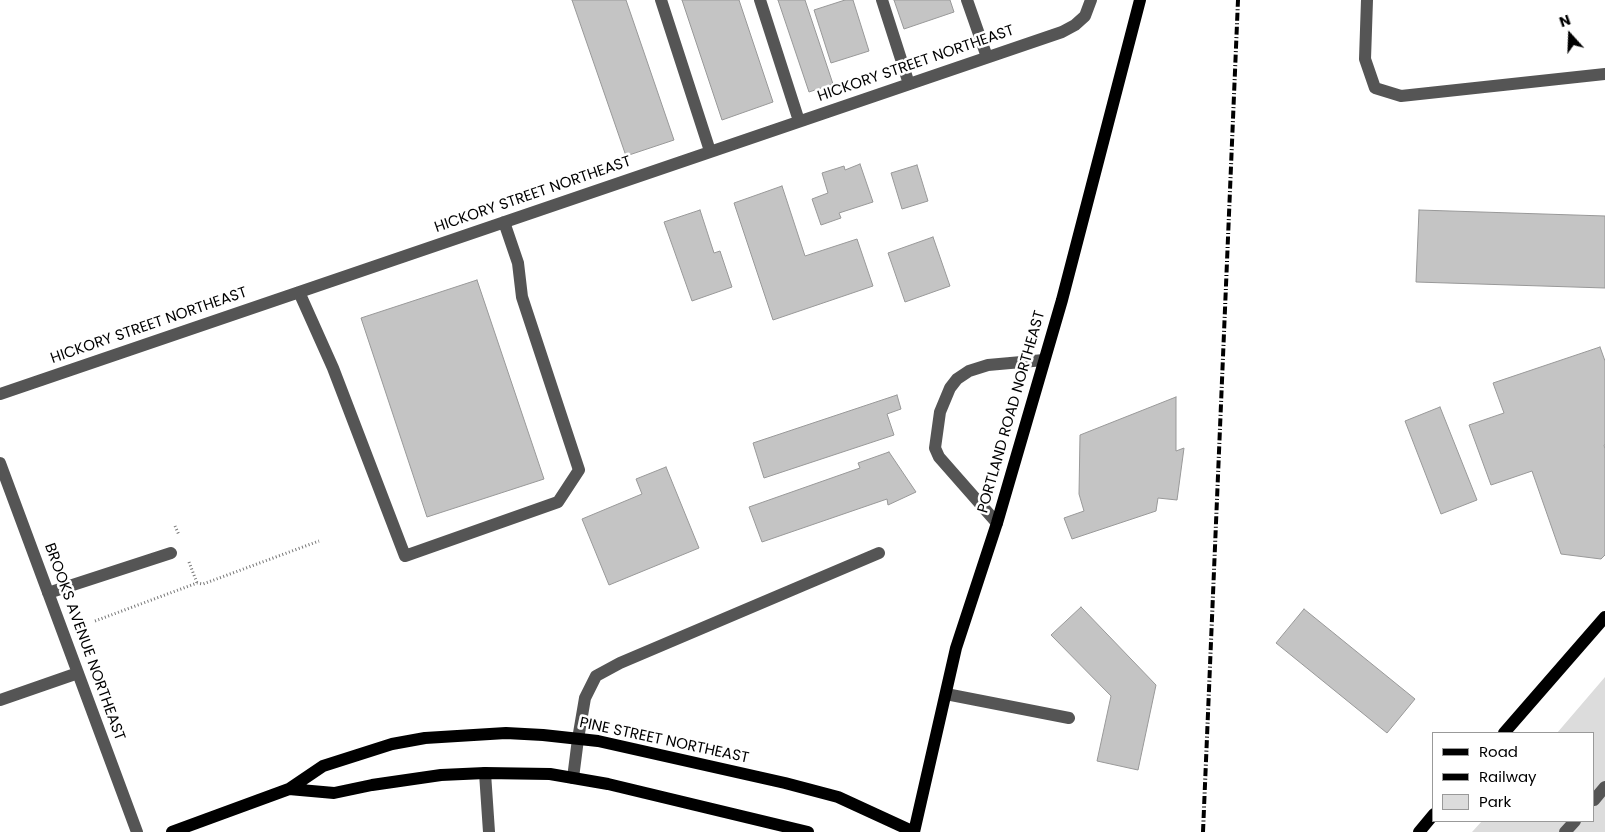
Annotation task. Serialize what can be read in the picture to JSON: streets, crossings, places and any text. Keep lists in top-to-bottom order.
{
  "streets": {
    "main road": ["PORTLAND ROAD NORTHEAST", "PINE STREET NORTHEAST"],
    "street": ["HICKORY STREET NORTHEAST", "BROOKS AVENUE NORTHEAST"]
  },
  "crossings": [
    ["PORTLAND ROAD NORTHEAST", "PINE STREET NORTHEAST"]
  ],
  "legend": ["Road", "Railway", "Park"],
  "north": "top"
}
